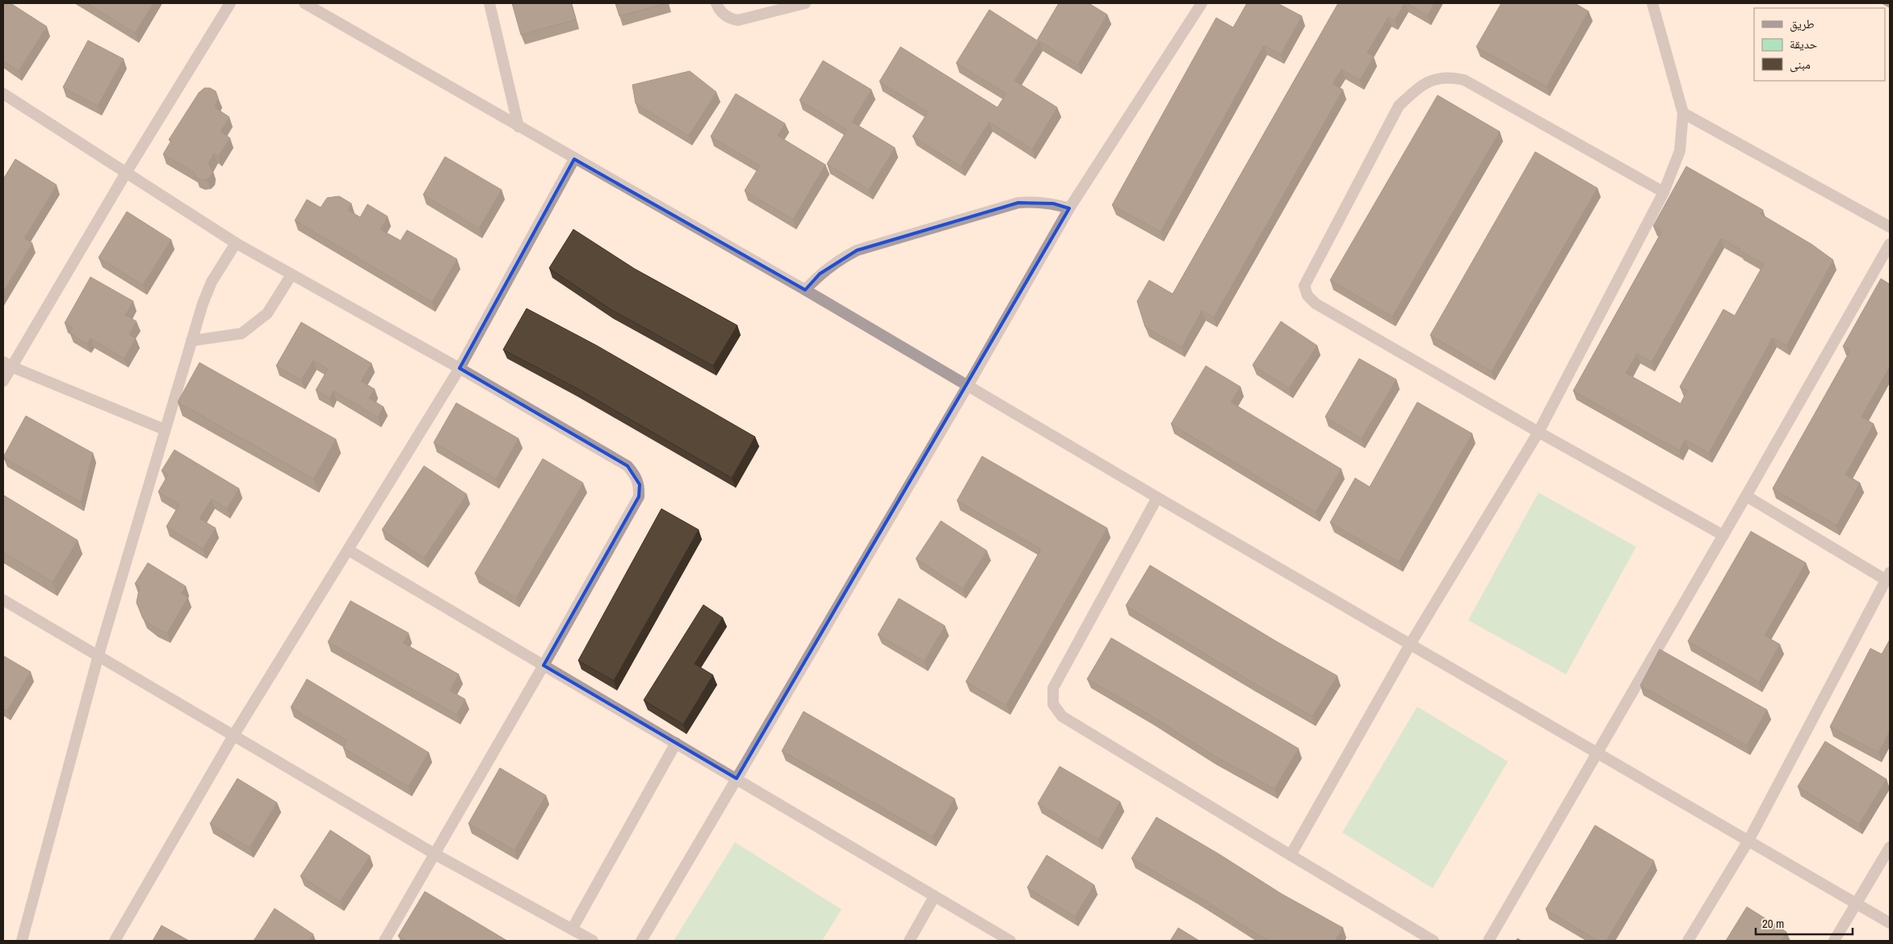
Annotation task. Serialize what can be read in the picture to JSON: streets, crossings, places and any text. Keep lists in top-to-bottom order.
{
  "legend": ["طريق", "حديقة", "مبنى"],
  "scale_bar": "20 m"
}
